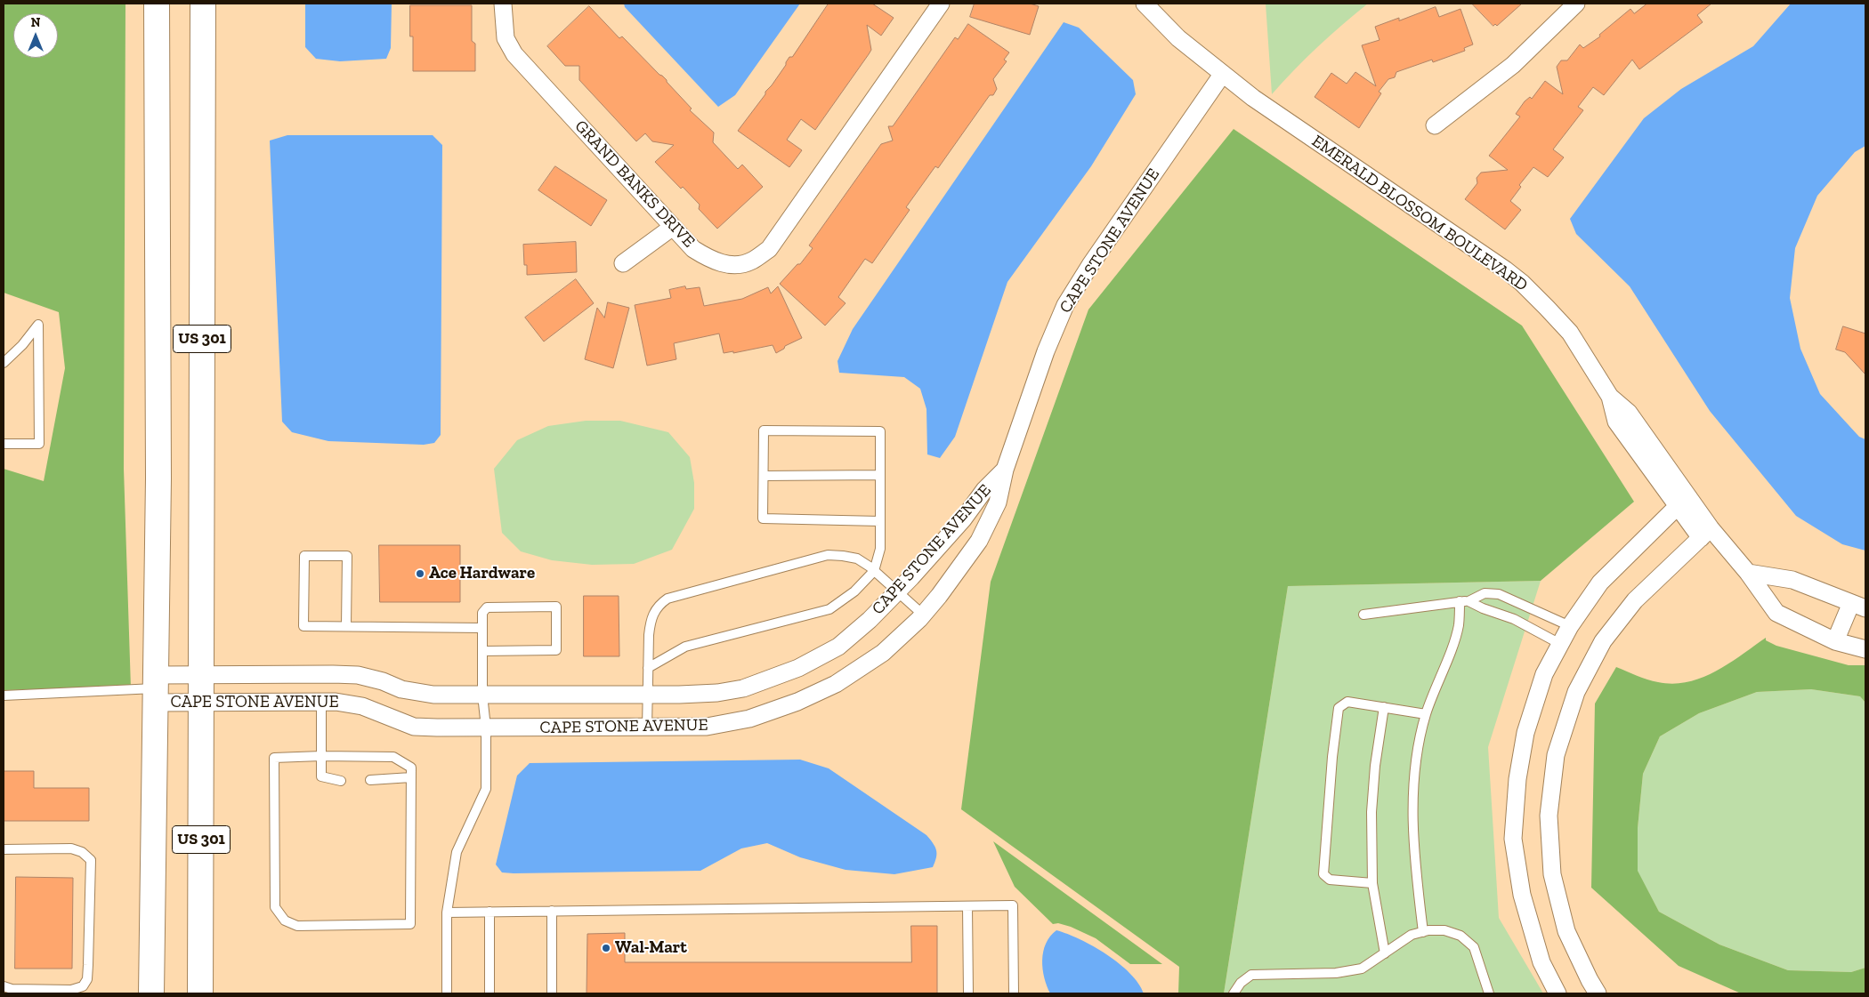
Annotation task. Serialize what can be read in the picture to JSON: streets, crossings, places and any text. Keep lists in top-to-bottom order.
{
  "streets": {
    "main road": ["US 301"],
    "street": ["GRAND BANKS DRIVE", "EMERALD BLOSSOM BOULEVARD", "CAPE STONE AVENUE"]
  },
  "crossings": [
    ["EMERALD BLOSSOM BOULEVARD", "CAPE STONE AVENUE"],
    ["CAPE STONE AVENUE", "US 301"]
  ],
  "places": ["Ace Hardware", "Wal-Mart"],
  "north": "top"
}
